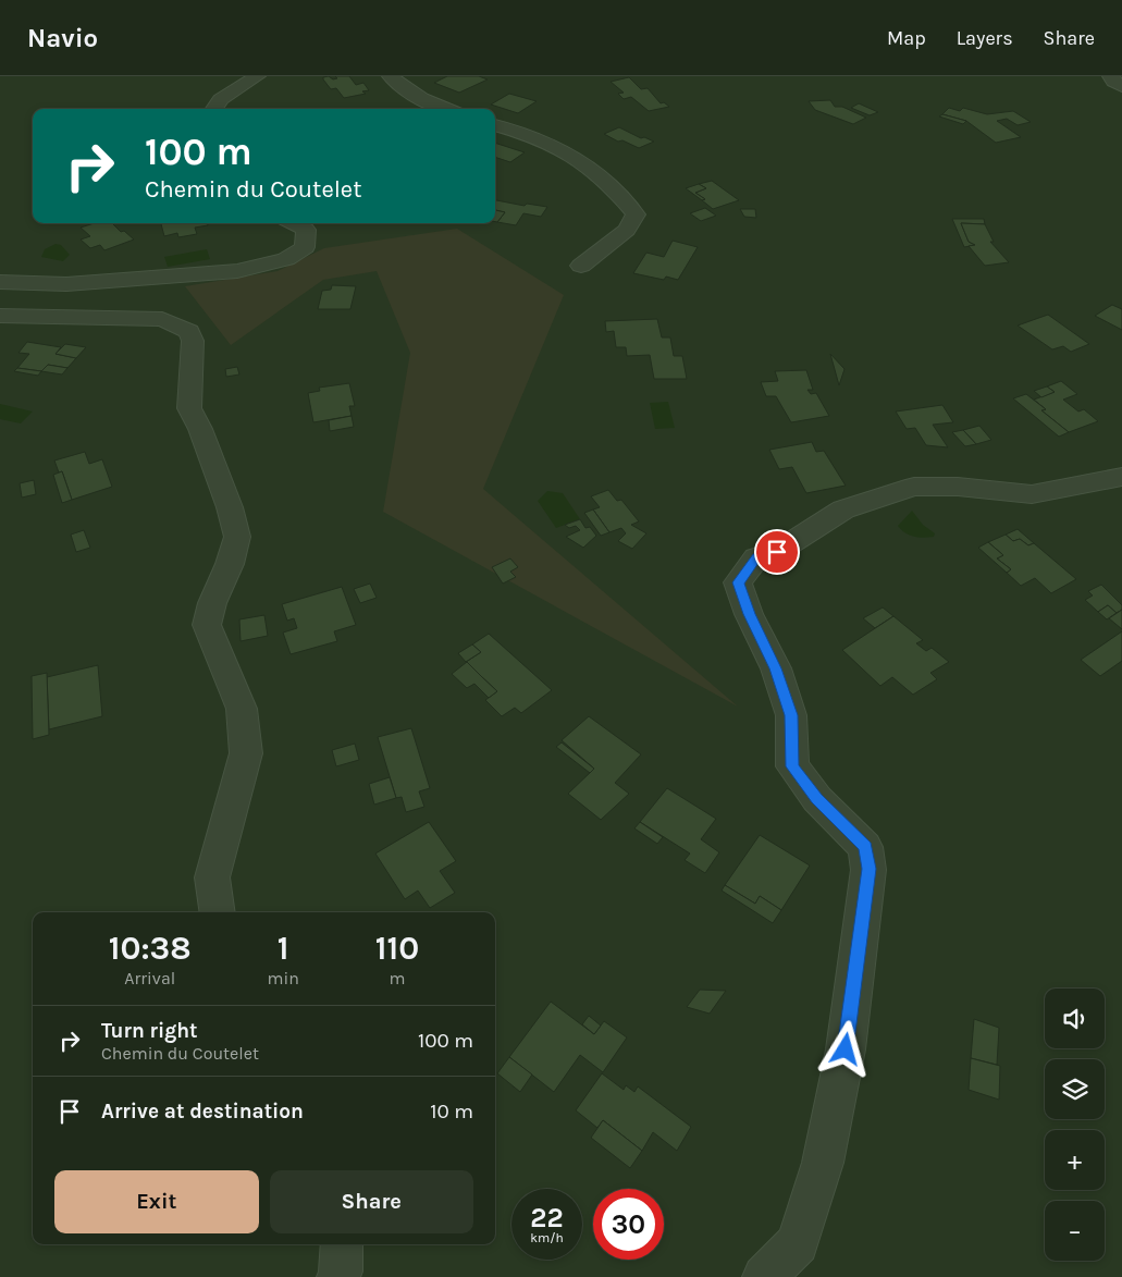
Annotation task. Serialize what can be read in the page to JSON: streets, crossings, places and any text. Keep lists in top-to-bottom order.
{
  "page": {
    "header": "Navio",
    "nav": ["Map", "Layers", "Share"],
    "turn": ["100 m", "Chemin du Coutelet"],
    "eta": [
      "10:38",
      "Arrival",
      "1",
      "min",
      "110",
      "m"
    ],
    "map_buttons": ["+", "−"],
    "list": [
      {
        "name": "Turn right",
        "note": "Chemin du Coutelet",
        "value": "100 m"
      },
      {
        "name": "Arrive at destination",
        "value": "10 m"
      }
    ],
    "buttons": ["Exit", "Share"],
    "speed": "22 km/h",
    "limit": "30"
  }
}
